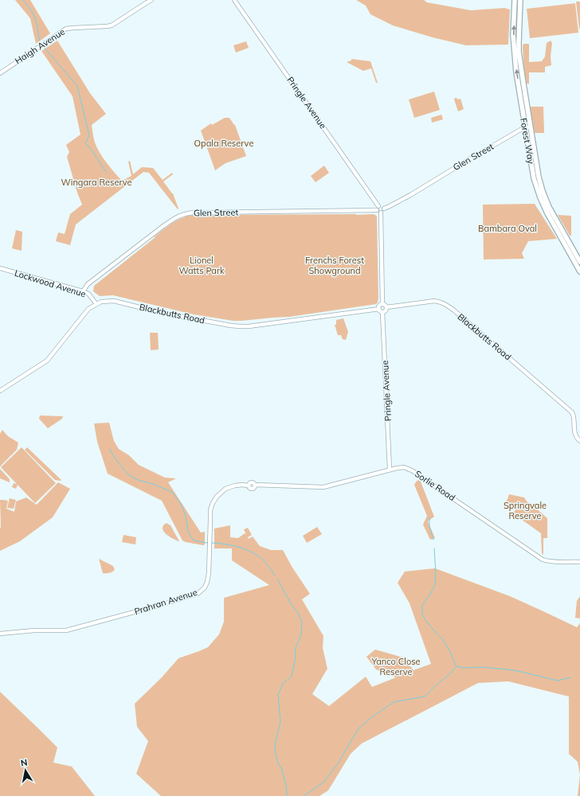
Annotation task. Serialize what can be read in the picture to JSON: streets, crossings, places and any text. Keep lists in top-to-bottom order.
{
  "streets": {
    "main road": ["Forest Way"],
    "street": [
      "Haigh Avenue",
      "Pringle Avenue",
      "Glen Street",
      "Lockwood Avenue",
      "Blackbutts Road",
      "Sorlie Road",
      "Prahran Avenue"
    ]
  },
  "crossings": [
    ["Pringle Avenue", "Glen Street"],
    ["Pringle Avenue", "Blackbutts Road"],
    ["Pringle Avenue", "Sorlie Road"],
    ["Forest Way", "Glen Street"],
    ["Glen Street", "Lockwood Avenue"],
    ["Lockwood Avenue", "Blackbutts Road"],
    ["Sorlie Road", "Prahran Avenue"]
  ],
  "parks": [
    "Opala Reserve",
    "Wingara Reserve",
    "Bambara Oval",
    "Lionel Watts Park",
    "Frenchs Forest Showground",
    "Springvale Reserve",
    "Yanco Close Reserve"
  ],
  "north": "top"
}
